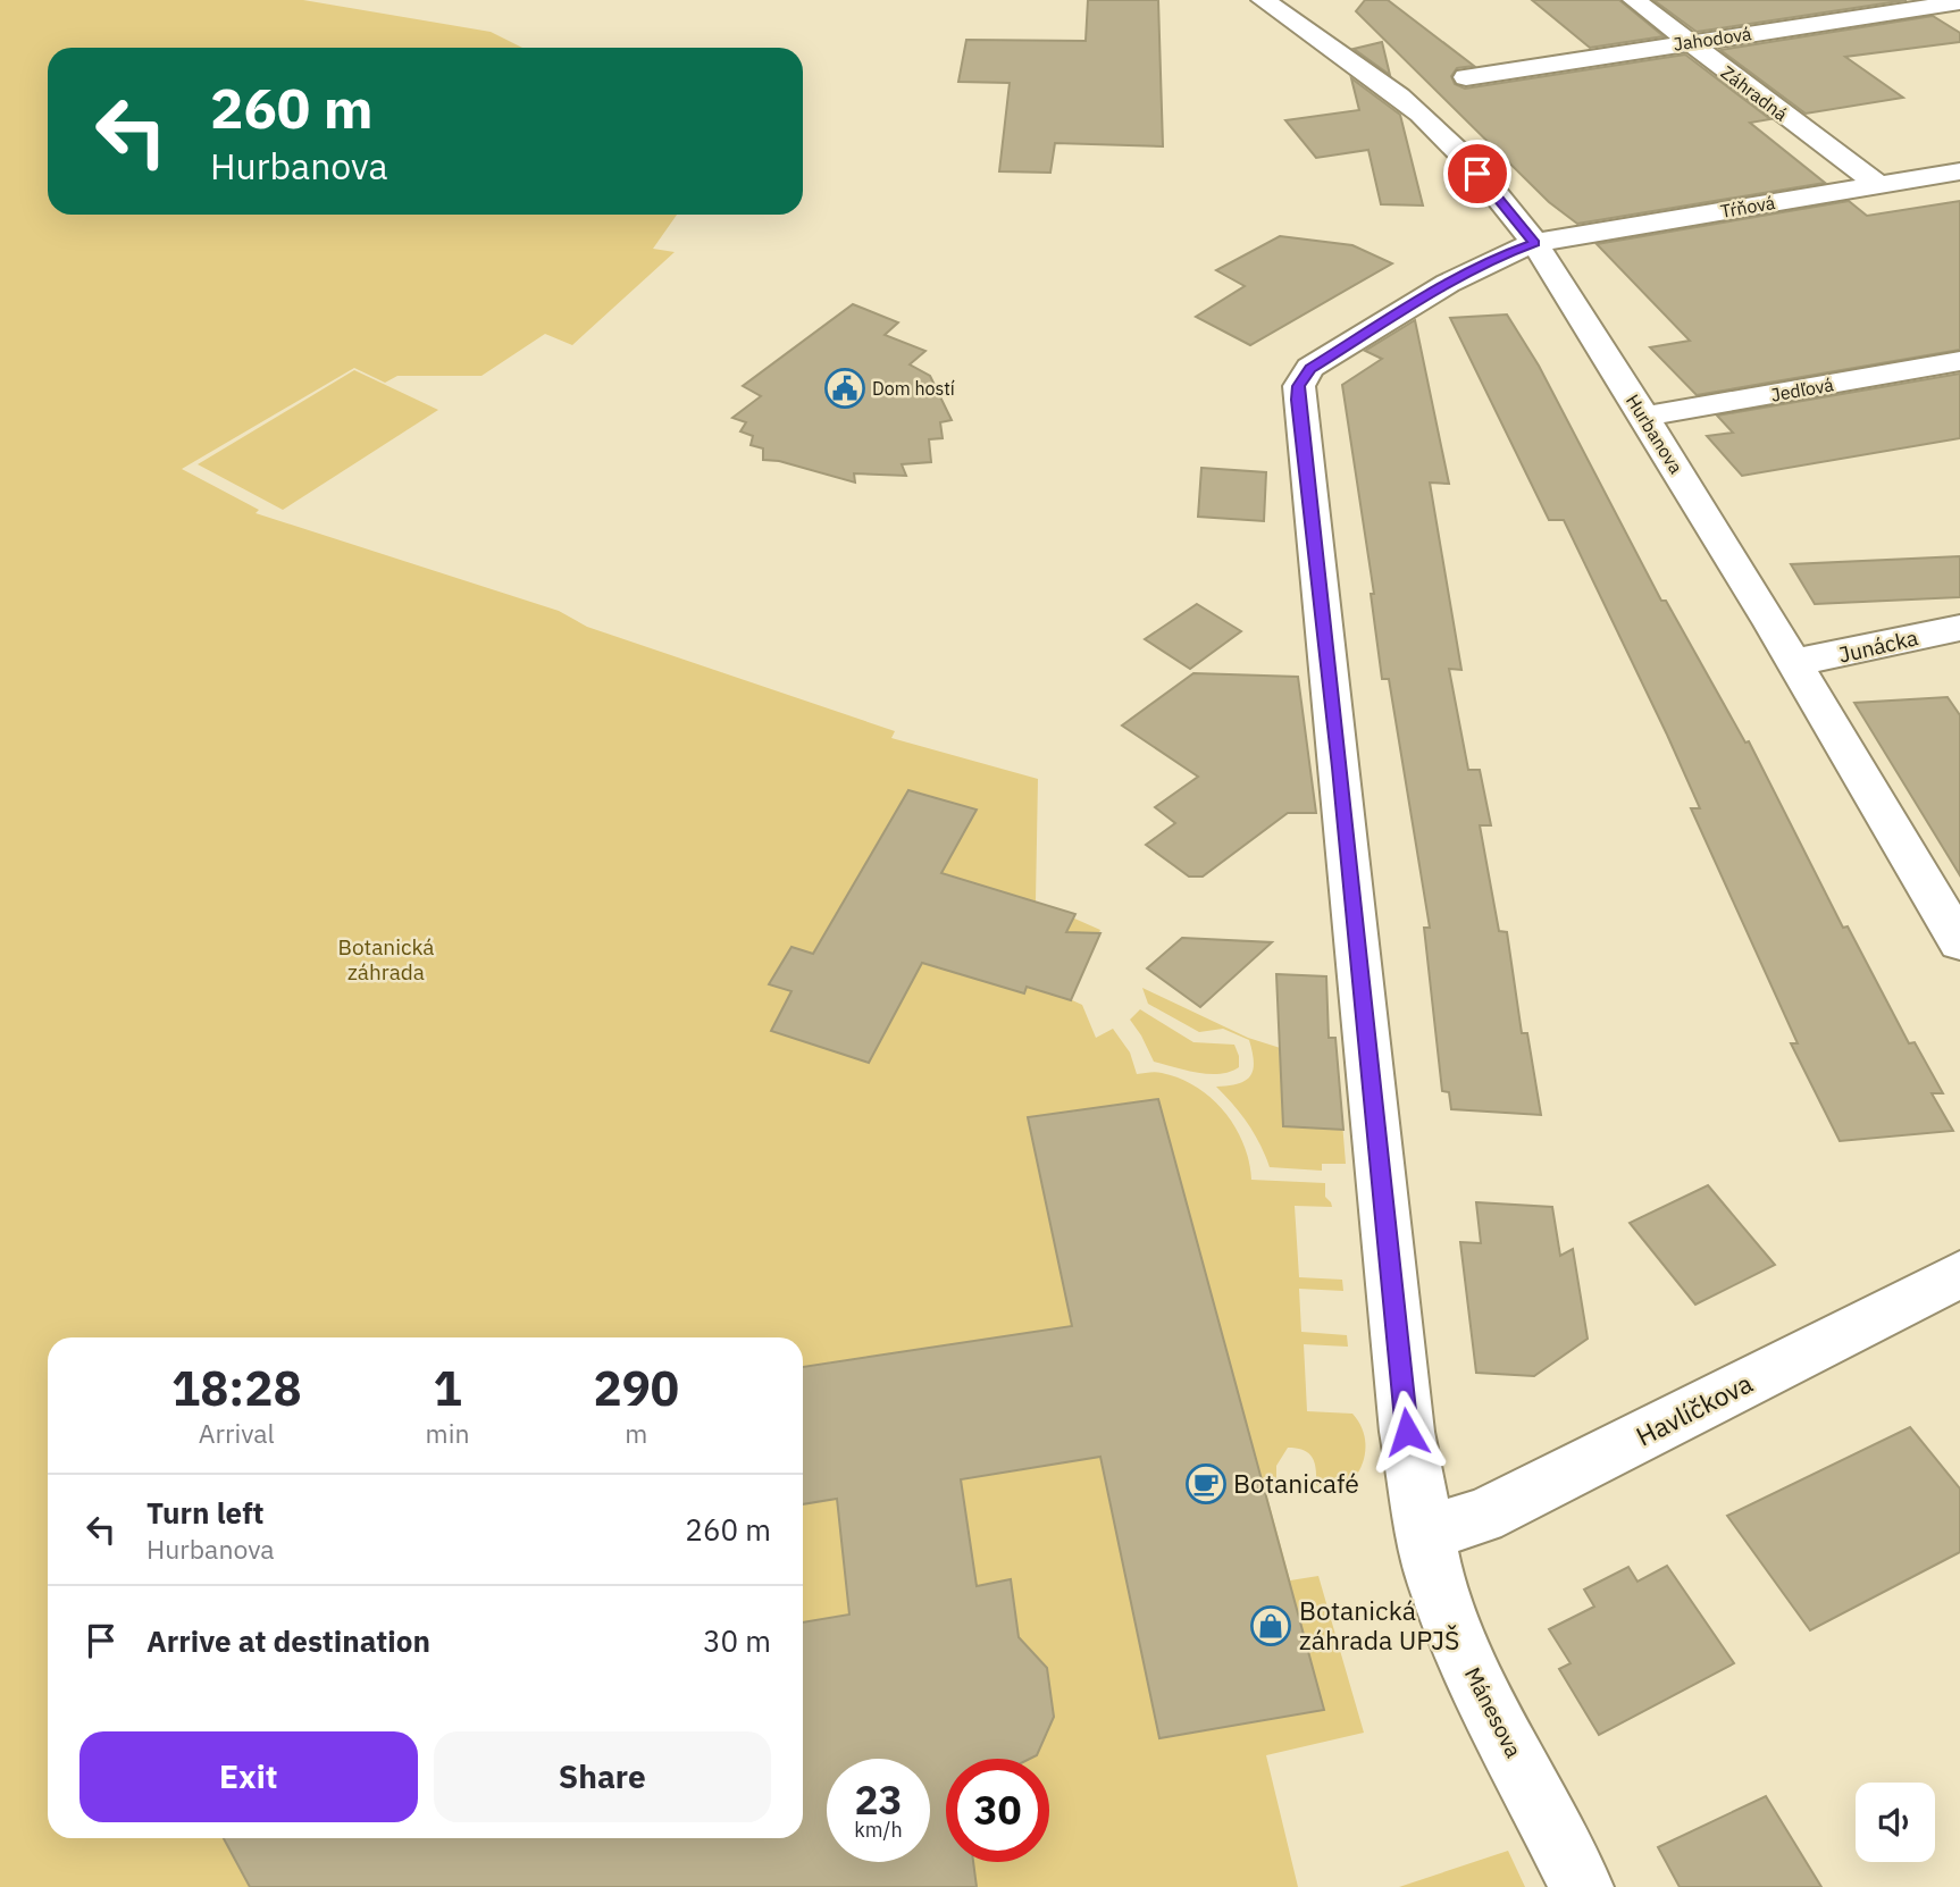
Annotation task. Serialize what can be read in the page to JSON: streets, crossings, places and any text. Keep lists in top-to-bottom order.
{
  "streets": {
    "street": [
      "Jahodová",
      "Záhradná",
      "Tŕňová",
      "Jedľová",
      "Hurbanova",
      "Junácka",
      "Havlíčkova",
      "Mánesova"
    ]
  },
  "crossings": [
    ["Jahodová", "Záhradná"],
    ["Záhradná", "Tŕňová"],
    ["Tŕňová", "Hurbanova"],
    ["Tŕňová", "Mánesova"],
    ["Jedľová", "Hurbanova"],
    ["Hurbanova", "Junácka"],
    ["Hurbanova", "Mánesova"],
    ["Havlíčkova", "Mánesova"]
  ],
  "parks": ["Botanická záhrada"],
  "places": {
    "public building": ["Dom hostí"],
    "cafe": ["Botanicafé"],
    "shop": ["Botanická záhrada UPJŠ"]
  },
  "page": {
    "turn": ["260 m", "Hurbanova"],
    "eta": [
      "18:28",
      "Arrival",
      "1",
      "min",
      "290",
      "m"
    ],
    "list": [
      {
        "name": "Turn left",
        "note": "Hurbanova",
        "value": "260 m"
      },
      {
        "name": "Arrive at destination",
        "value": "30 m"
      }
    ],
    "buttons": ["Exit", "Share"],
    "speed": "23 km/h",
    "limit": "30"
  }
}
